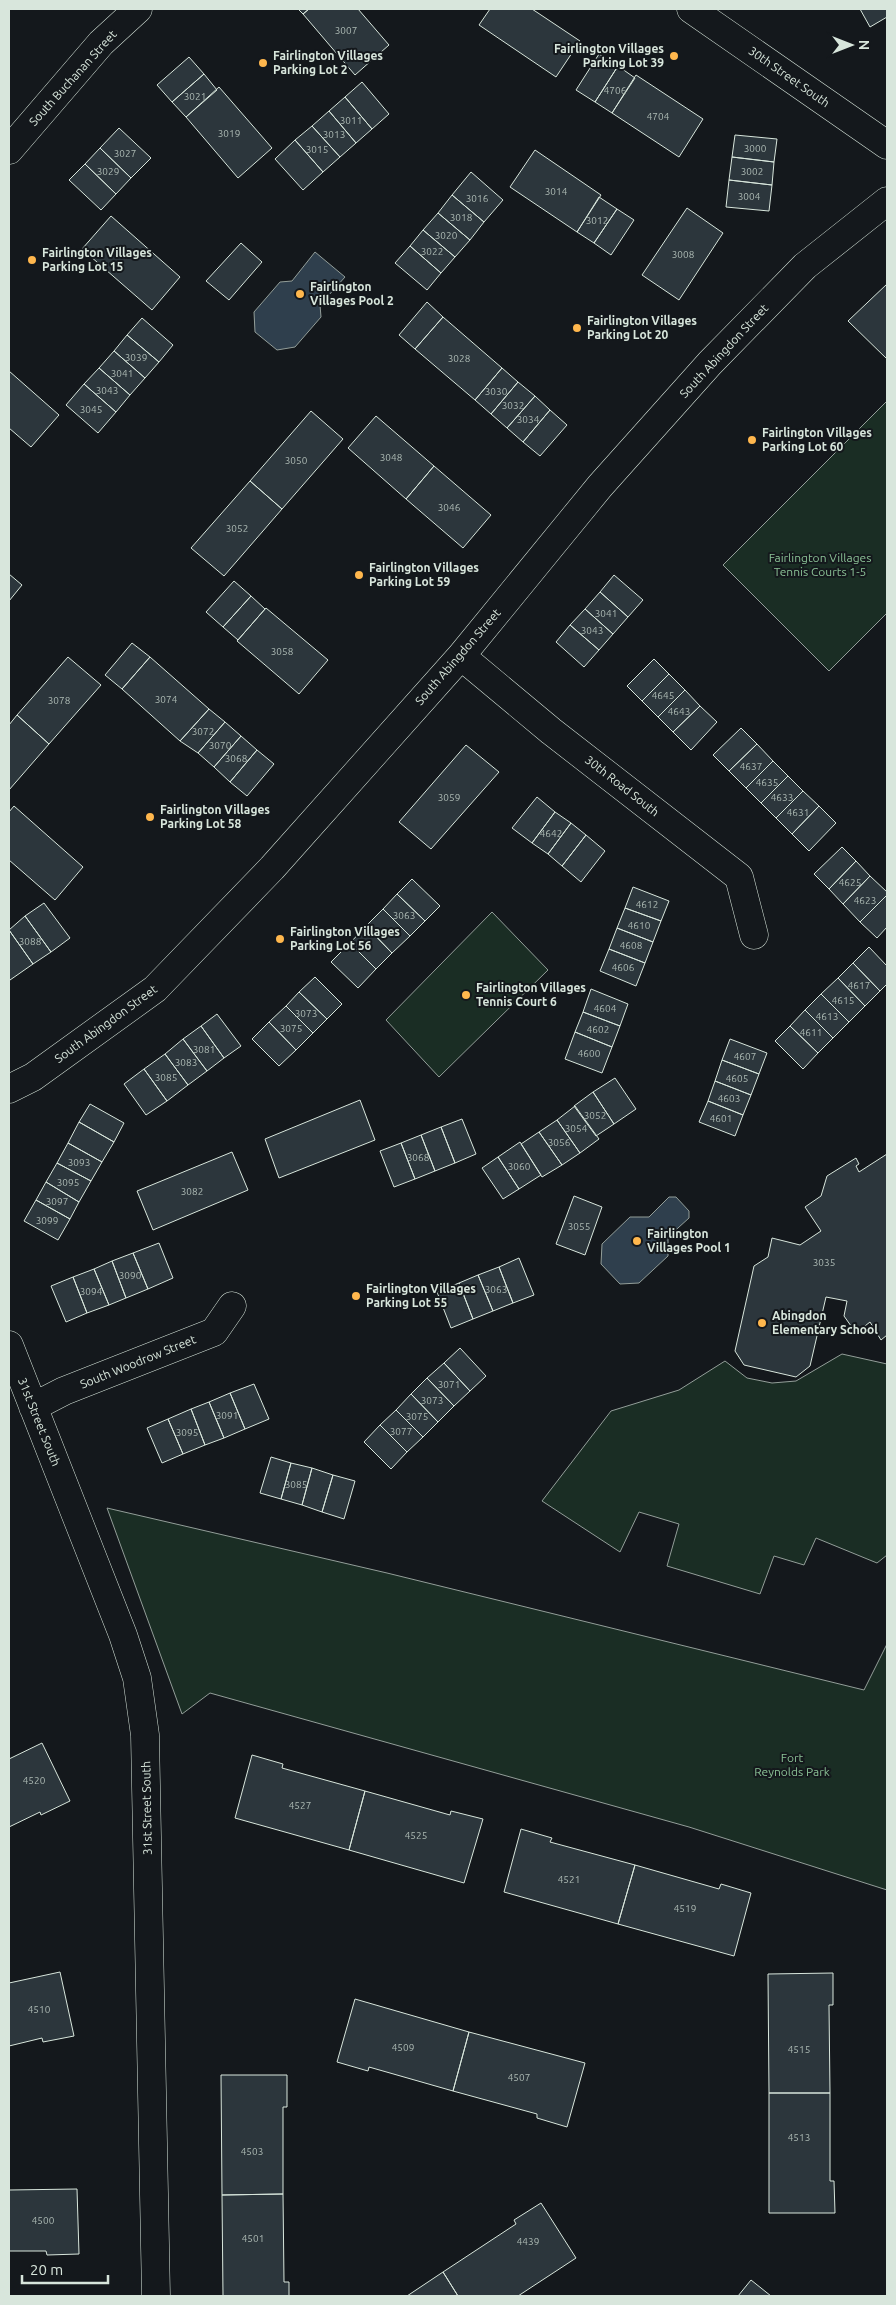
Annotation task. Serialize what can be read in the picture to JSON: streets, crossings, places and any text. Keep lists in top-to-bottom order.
{
  "streets": {
    "street": [
      "30th Street South",
      "South Buchanan Street",
      "South Abingdon Street",
      "30th Road South",
      "South Woodrow Street",
      "31st Street South"
    ]
  },
  "crossings": [
    ["South Abingdon Street", "30th Road South"],
    ["South Woodrow Street", "31st Street South"]
  ],
  "parks": ["Fairlington Villages Tennis Courts 1-5", "Fort Reynolds Park"],
  "places": [
    "Fairlington Villages Parking Lot 39",
    "Fairlington Villages Parking Lot 2",
    "Fairlington Villages Parking Lot 15",
    "Fairlington Villages Pool 2",
    "Fairlington Villages Parking Lot 20",
    "Fairlington Villages Parking Lot 60",
    "Fairlington Villages Parking Lot 59",
    "Fairlington Villages Parking Lot 58",
    "Fairlington Villages Parking Lot 56",
    "Fairlington Villages Tennis Court 6",
    "Fairlington Villages Pool 1",
    "Fairlington Villages Parking Lot 55",
    "Abingdon Elementary School"
  ],
  "house_numbers": [
    "3007",
    "4706",
    "3021",
    "4704",
    "3011",
    "3019",
    "3013",
    "3000",
    "3015",
    "3027",
    "3029",
    "3002",
    "3014",
    "3004",
    "3016",
    "3018",
    "3012",
    "3020",
    "3022",
    "3008",
    "3039",
    "3028",
    "3041",
    "3043",
    "3030",
    "3032",
    "3045",
    "3034",
    "3048",
    "3050",
    "3046",
    "3052",
    "3041",
    "3043",
    "3058",
    "4645",
    "3074",
    "3078",
    "4643",
    "3072",
    "3070",
    "3068",
    "4637",
    "4635",
    "3059",
    "4633",
    "4631",
    "4642",
    "4625",
    "4623",
    "4612",
    "3063",
    "4610",
    "3088",
    "4608",
    "4606",
    "4617",
    "4615",
    "4604",
    "3073",
    "4613",
    "3075",
    "4602",
    "4611",
    "3081",
    "4600",
    "4607",
    "3083",
    "3085",
    "4605",
    "4603",
    "3052",
    "4601",
    "3054",
    "3056",
    "3068",
    "3093",
    "3060",
    "3095",
    "3082",
    "3097",
    "3099",
    "3055",
    "3035",
    "3090",
    "3063",
    "3094",
    "3071",
    "3073",
    "3091",
    "3075",
    "3077",
    "3095",
    "3085",
    "4520",
    "4527",
    "4525",
    "4521",
    "4519",
    "4510",
    "4509",
    "4515",
    "4507",
    "4513",
    "4503",
    "4500",
    "4501",
    "4439"
  ],
  "scale_bar": "20 m",
  "north": "right"
}
